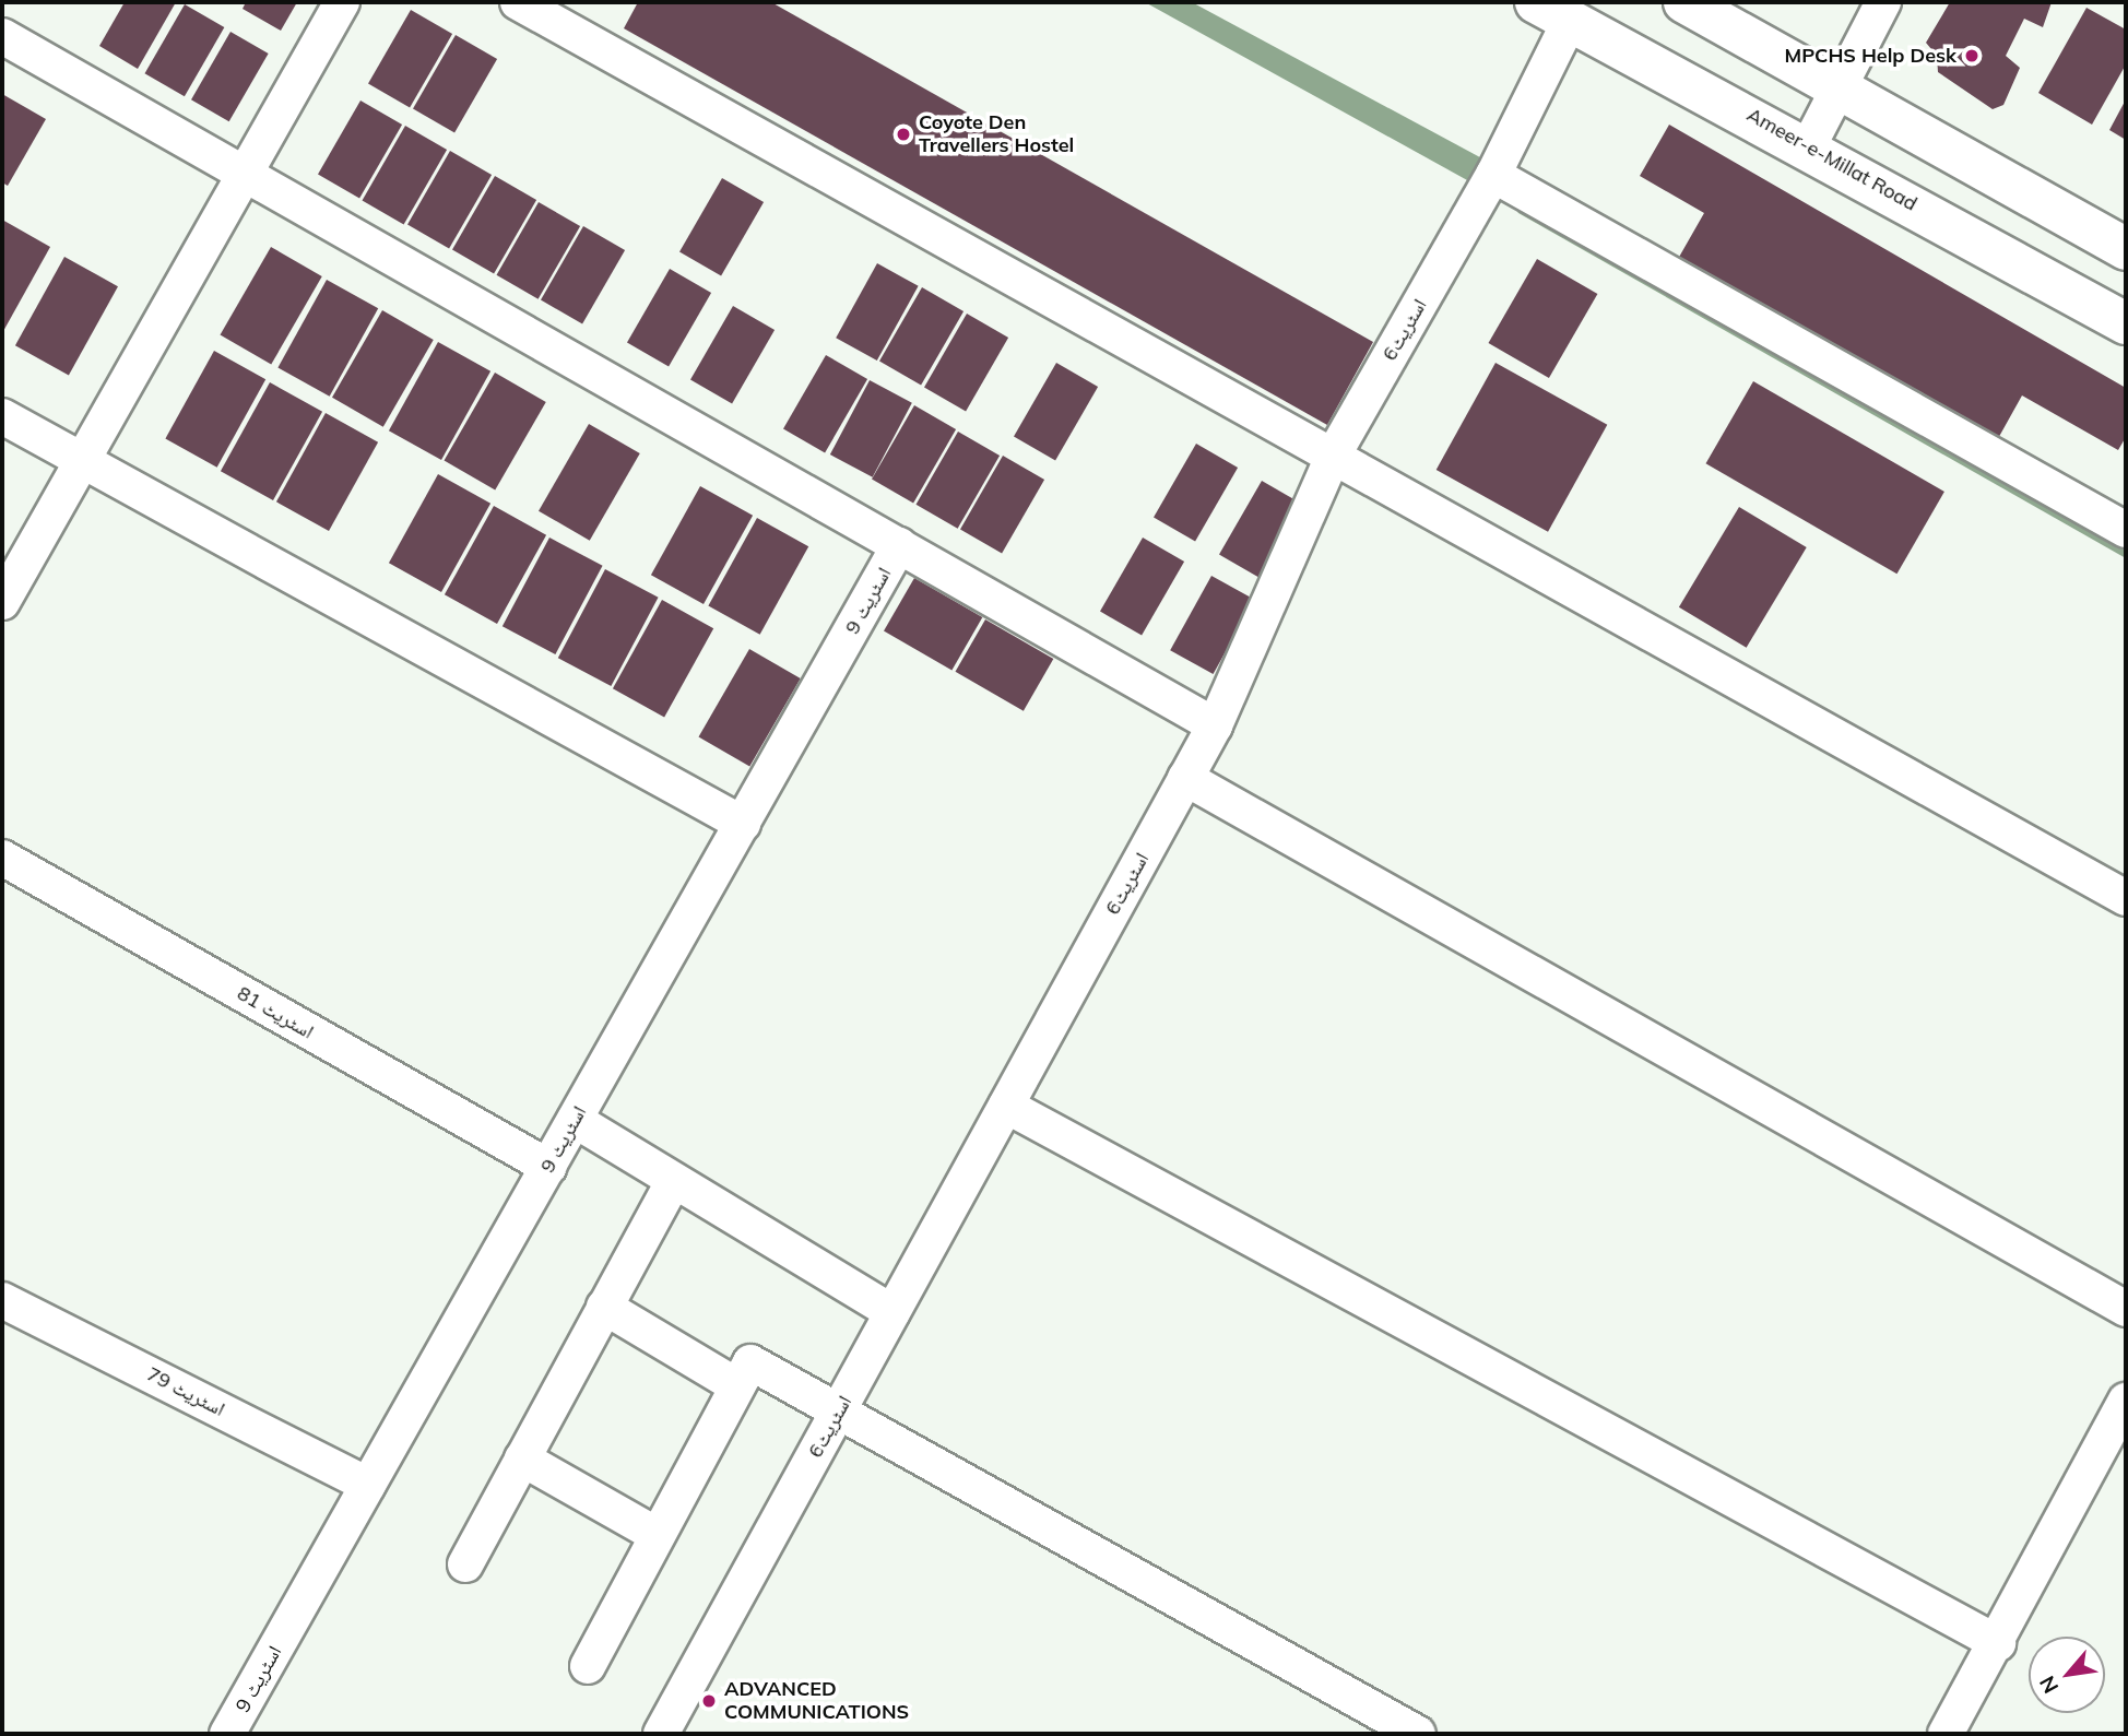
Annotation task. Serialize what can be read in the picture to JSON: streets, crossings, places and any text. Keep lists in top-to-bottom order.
{
  "streets": {
    "main road": ["Ameer-e-Millat Road"],
    "street": [
      "اسٹریٹ6",
      "اسٹریٹ 9",
      "اسٹریٹ 81",
      "اسٹریٹ 79"
    ]
  },
  "crossings": [
    ["Ameer-e-Millat Road", "اسٹریٹ6"],
    ["اسٹریٹ 9", "اسٹریٹ 81"],
    ["اسٹریٹ 9", "اسٹریٹ 79"]
  ],
  "places": ["MPCHS Help Desk", "Coyote Den Travellers Hostel", "ADVANCED COMMUNICATIONS"],
  "north": "bottom left"
}
